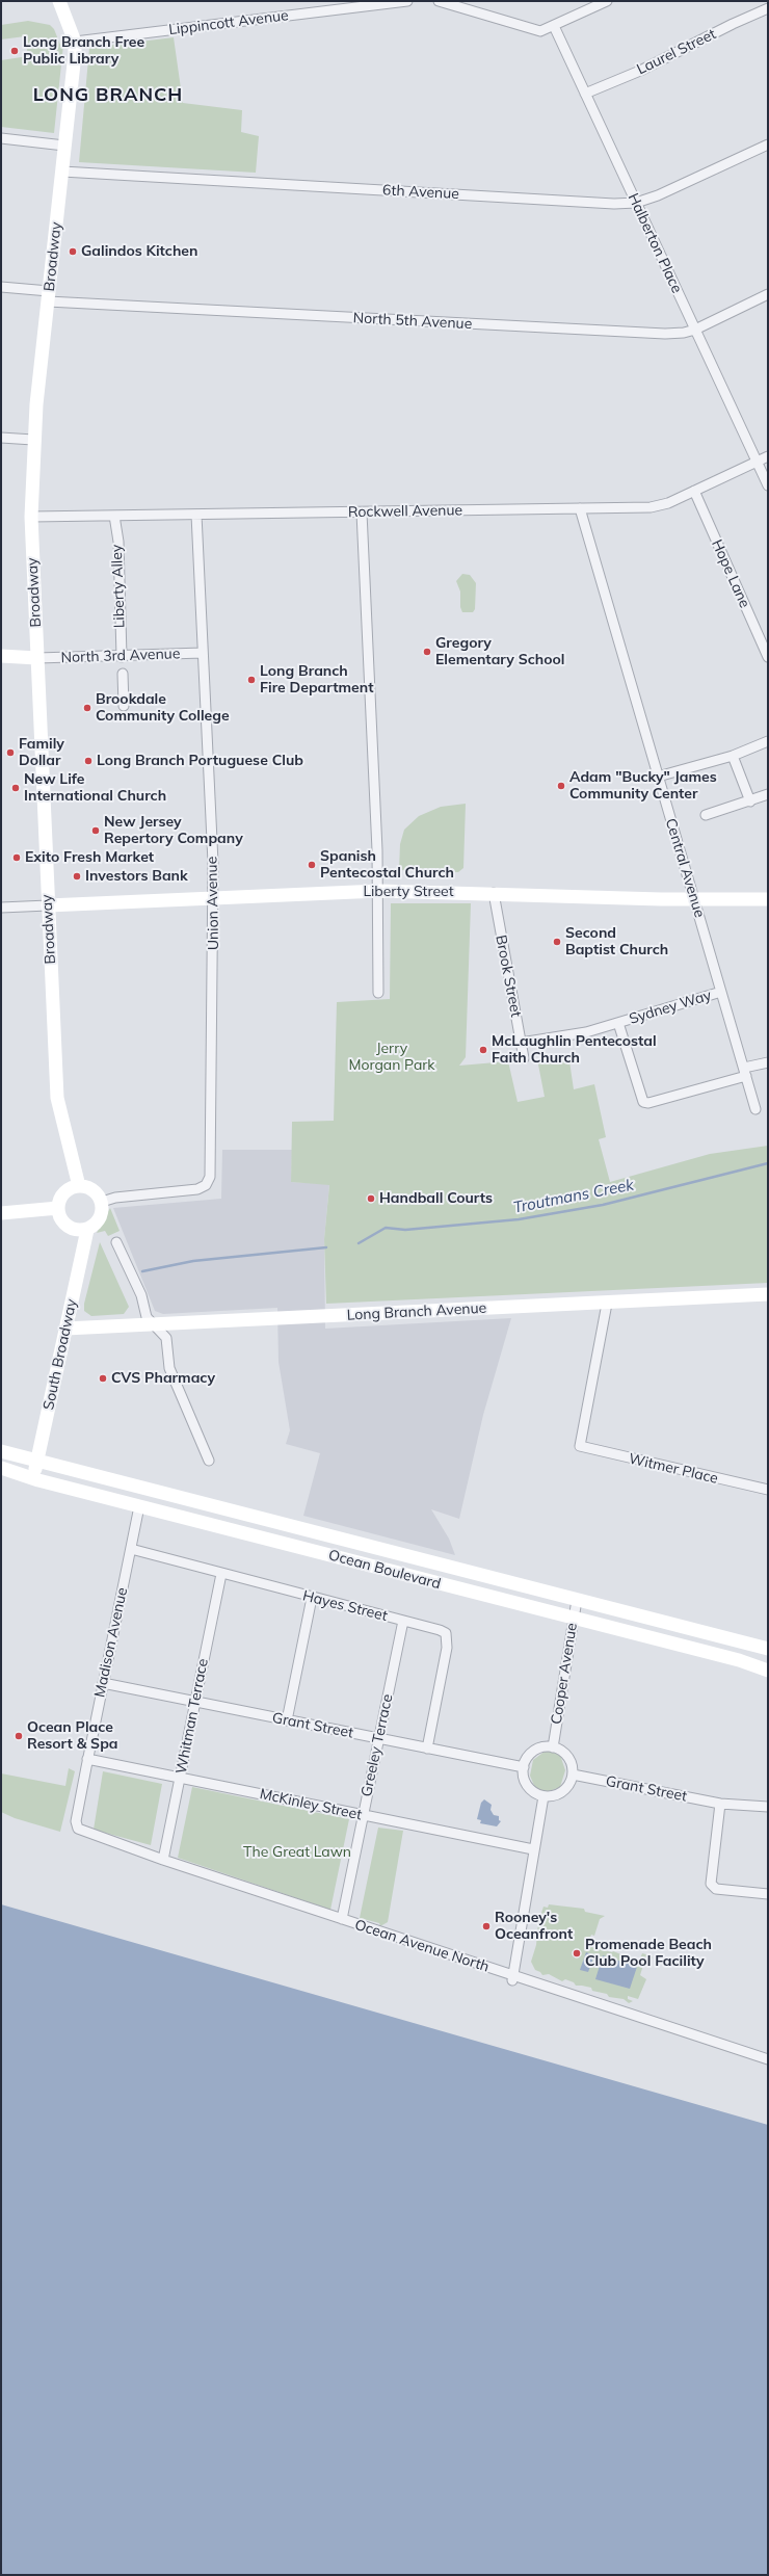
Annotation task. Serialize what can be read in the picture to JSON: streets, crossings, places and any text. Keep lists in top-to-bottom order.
{
  "streets": {
    "street": [
      "Lippincott Avenue",
      "Laurel Street",
      "6th Avenue",
      "Halberton Place",
      "Broadway",
      "North 5th Avenue",
      "Rockwell Avenue",
      "Hope Lane",
      "Liberty Alley",
      "North 3rd Avenue",
      "Central Avenue",
      "Liberty Street",
      "Union Avenue",
      "Brook Street",
      "Sydney Way",
      "Long Branch Avenue",
      "South Broadway",
      "Witmer Place",
      "Ocean Boulevard",
      "Hayes Street",
      "Madison Avenue",
      "Cooper Avenue",
      "Whitman Terrace",
      "Grant Street",
      "Greeley Terrace",
      "McKinley Street",
      "Ocean Avenue North"
    ]
  },
  "crossings": [
    ["Lippincott Avenue", "Broadway"],
    ["Laurel Street", "Halberton Place"],
    ["6th Avenue", "Halberton Place"],
    ["6th Avenue", "Broadway"],
    ["Halberton Place", "North 5th Avenue"],
    ["Halberton Place", "Rockwell Avenue"],
    ["Broadway", "North 5th Avenue"],
    ["Broadway", "Rockwell Avenue"],
    ["Broadway", "North 3rd Avenue"],
    ["Broadway", "Liberty Street"],
    ["Broadway", "Union Avenue"],
    ["Broadway", "South Broadway"],
    ["Rockwell Avenue", "Hope Lane"],
    ["Rockwell Avenue", "Liberty Alley"],
    ["Rockwell Avenue", "Central Avenue"],
    ["Rockwell Avenue", "Union Avenue"],
    ["Liberty Alley", "North 3rd Avenue"],
    ["North 3rd Avenue", "Union Avenue"],
    ["Central Avenue", "Liberty Street"],
    ["Central Avenue", "Sydney Way"],
    ["Liberty Street", "Union Avenue"],
    ["Liberty Street", "Brook Street"],
    ["Union Avenue", "South Broadway"],
    ["Brook Street", "Sydney Way"],
    ["Long Branch Avenue", "South Broadway"],
    ["Long Branch Avenue", "Witmer Place"],
    ["South Broadway", "Ocean Boulevard"],
    ["Ocean Boulevard", "Madison Avenue"],
    ["Ocean Boulevard", "Cooper Avenue"],
    ["Hayes Street", "Madison Avenue"],
    ["Hayes Street", "Whitman Terrace"],
    ["Hayes Street", "Grant Street"],
    ["Hayes Street", "Greeley Terrace"],
    ["Madison Avenue", "Grant Street"],
    ["Madison Avenue", "McKinley Street"],
    ["Madison Avenue", "Ocean Avenue North"],
    ["Cooper Avenue", "Grant Street"],
    ["Whitman Terrace", "Grant Street"],
    ["Whitman Terrace", "McKinley Street"],
    ["Whitman Terrace", "Ocean Avenue North"],
    ["Grant Street", "Greeley Terrace"],
    ["Greeley Terrace", "McKinley Street"],
    ["Greeley Terrace", "Ocean Avenue North"]
  ],
  "districts": ["LONG BRANCH"],
  "water": ["Troutmans Creek"],
  "parks": ["Jerry Morgan Park", "The Great Lawn"],
  "places": [
    "Long Branch Free Public Library",
    "Galindos Kitchen",
    "Gregory Elementary School",
    "Long Branch Fire Department",
    "Brookdale Community College",
    "Family Dollar",
    "Long Branch Portuguese Club",
    "Adam \"Bucky\" James Community Center",
    "New Life International Church",
    "New Jersey Repertory Company",
    "Exito Fresh Market",
    "Spanish Pentecostal Church",
    "Investors Bank",
    "Second Baptist Church",
    "McLaughlin Pentecostal Faith Church",
    "Handball Courts",
    "CVS Pharmacy",
    "Ocean Place Resort & Spa",
    "Rooney's Oceanfront",
    "Promenade Beach Club Pool Facility"
  ]
}
